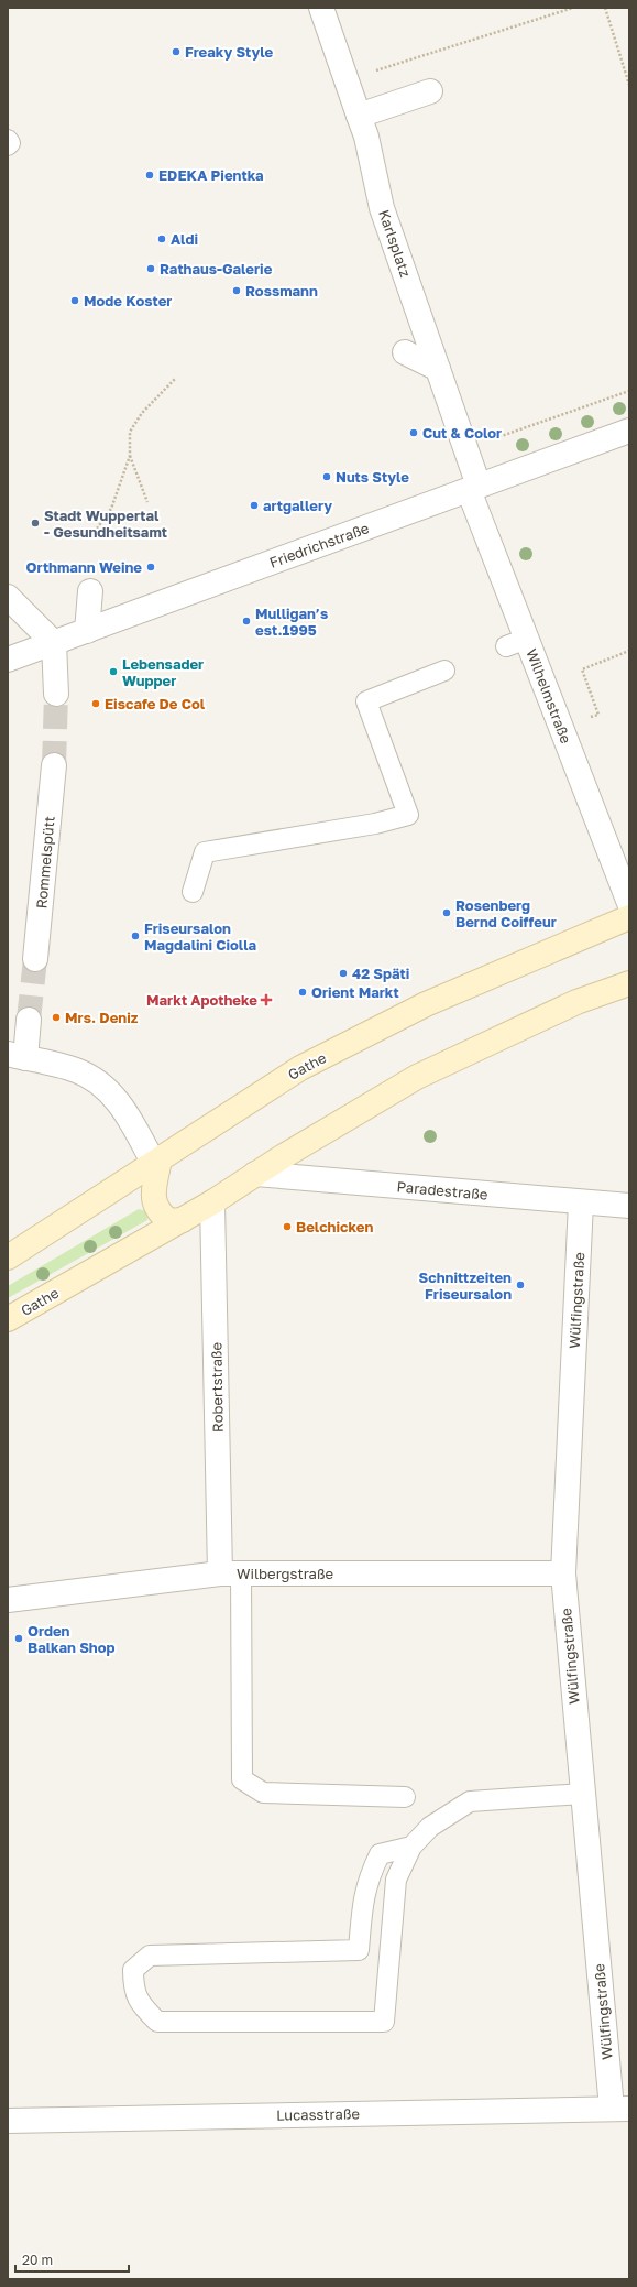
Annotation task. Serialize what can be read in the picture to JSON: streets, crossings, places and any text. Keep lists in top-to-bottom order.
{
  "streets": {
    "main road": ["Gathe"],
    "street": [
      "Karlsplatz",
      "Friedrichstraße",
      "Wilhelmstraße",
      "Rommelspütt",
      "Paradestraße",
      "Wülfingstraße",
      "Robertstraße",
      "Wilbergstraße",
      "Lucasstraße"
    ]
  },
  "crossings": [
    ["Karlsplatz", "Friedrichstraße"],
    ["Karlsplatz", "Wilhelmstraße"],
    ["Friedrichstraße", "Wilhelmstraße"],
    ["Gathe", "Paradestraße"],
    ["Gathe", "Robertstraße"],
    ["Paradestraße", "Wülfingstraße"],
    ["Wülfingstraße", "Wilbergstraße"],
    ["Wülfingstraße", "Lucasstraße"],
    ["Robertstraße", "Wilbergstraße"]
  ],
  "places": {
    "other": [
      "Freaky Style",
      "EDEKA Pientka",
      "Aldi",
      "Rathaus-Galerie",
      "Rossmann",
      "Mode Koster",
      "Cut & Color",
      "Nuts Style",
      "artgallery",
      "Stadt Wuppertal - Gesundheitsamt",
      "Orthmann Weine",
      "Mulligan’s est.1995",
      "Lebensader Wupper",
      "Eiscafe De Col",
      "Rosenberg Bernd Coiffeur",
      "Friseursalon Magdalini Ciolla",
      "42 Späti",
      "Orient Markt",
      "Mrs. Deniz",
      "Belchicken",
      "Schnittzeiten Friseursalon",
      "Orden Balkan Shop"
    ],
    "health": ["Markt Apotheke"]
  },
  "scale_bar": "20 m"
}
